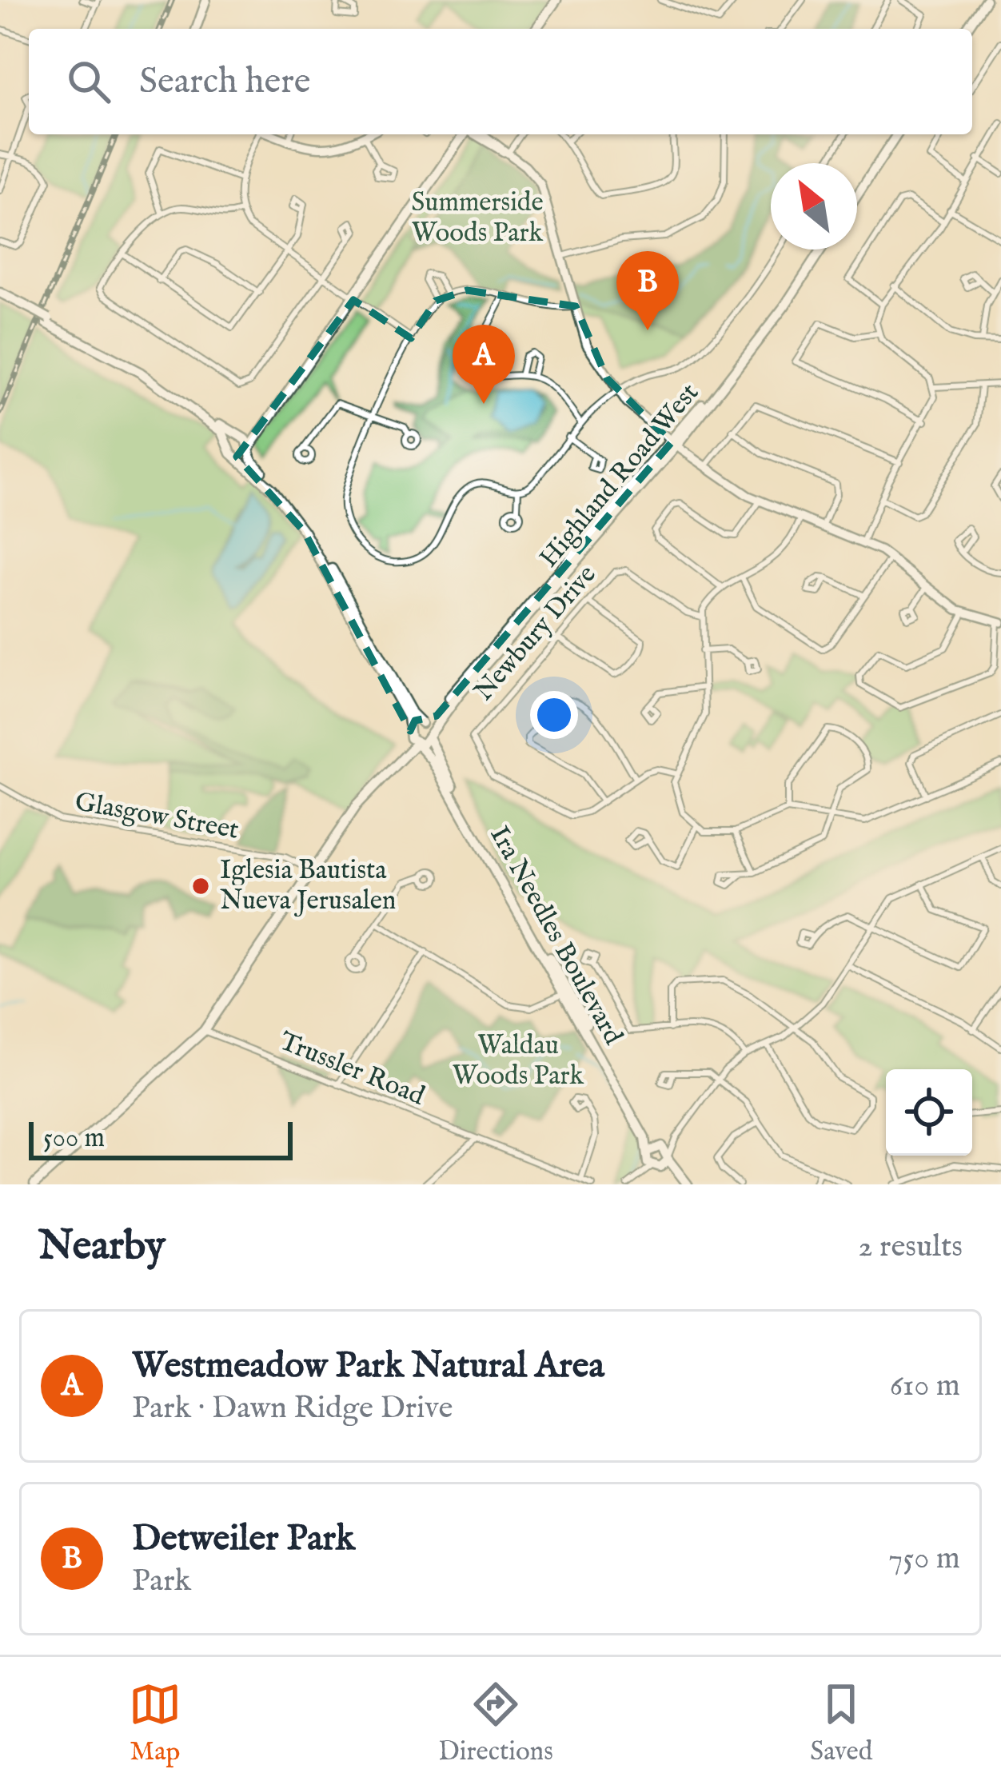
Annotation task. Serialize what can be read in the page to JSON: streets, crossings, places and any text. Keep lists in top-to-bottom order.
{
  "streets": {
    "main road": ["Highland Road West", "Ira Needles Boulevard"],
    "street": ["Newbury Drive", "Glasgow Street", "Trussler Road"]
  },
  "crossings": [
    ["Highland Road West", "Ira Needles Boulevard"]
  ],
  "parks": ["Summerside Woods Park", "Waldau Woods Park"],
  "places": ["Iglesia Bautista Nueva Jerusalen"],
  "scale_bar": "500 m",
  "north": "top left",
  "page": {
    "search": "Search here",
    "pins": ["B", "A"],
    "scale": "500 m",
    "heading": ["Nearby", "2 results"],
    "list": [
      {
        "mark": "A",
        "name": "Westmeadow Park Natural Area",
        "note": "Park · Dawn Ridge Drive",
        "value": "610 m"
      },
      {
        "mark": "B",
        "name": "Detweiler Park",
        "note": "Park",
        "value": "750 m"
      }
    ],
    "nav": ["Map", "Directions", "Saved"]
  }
}
